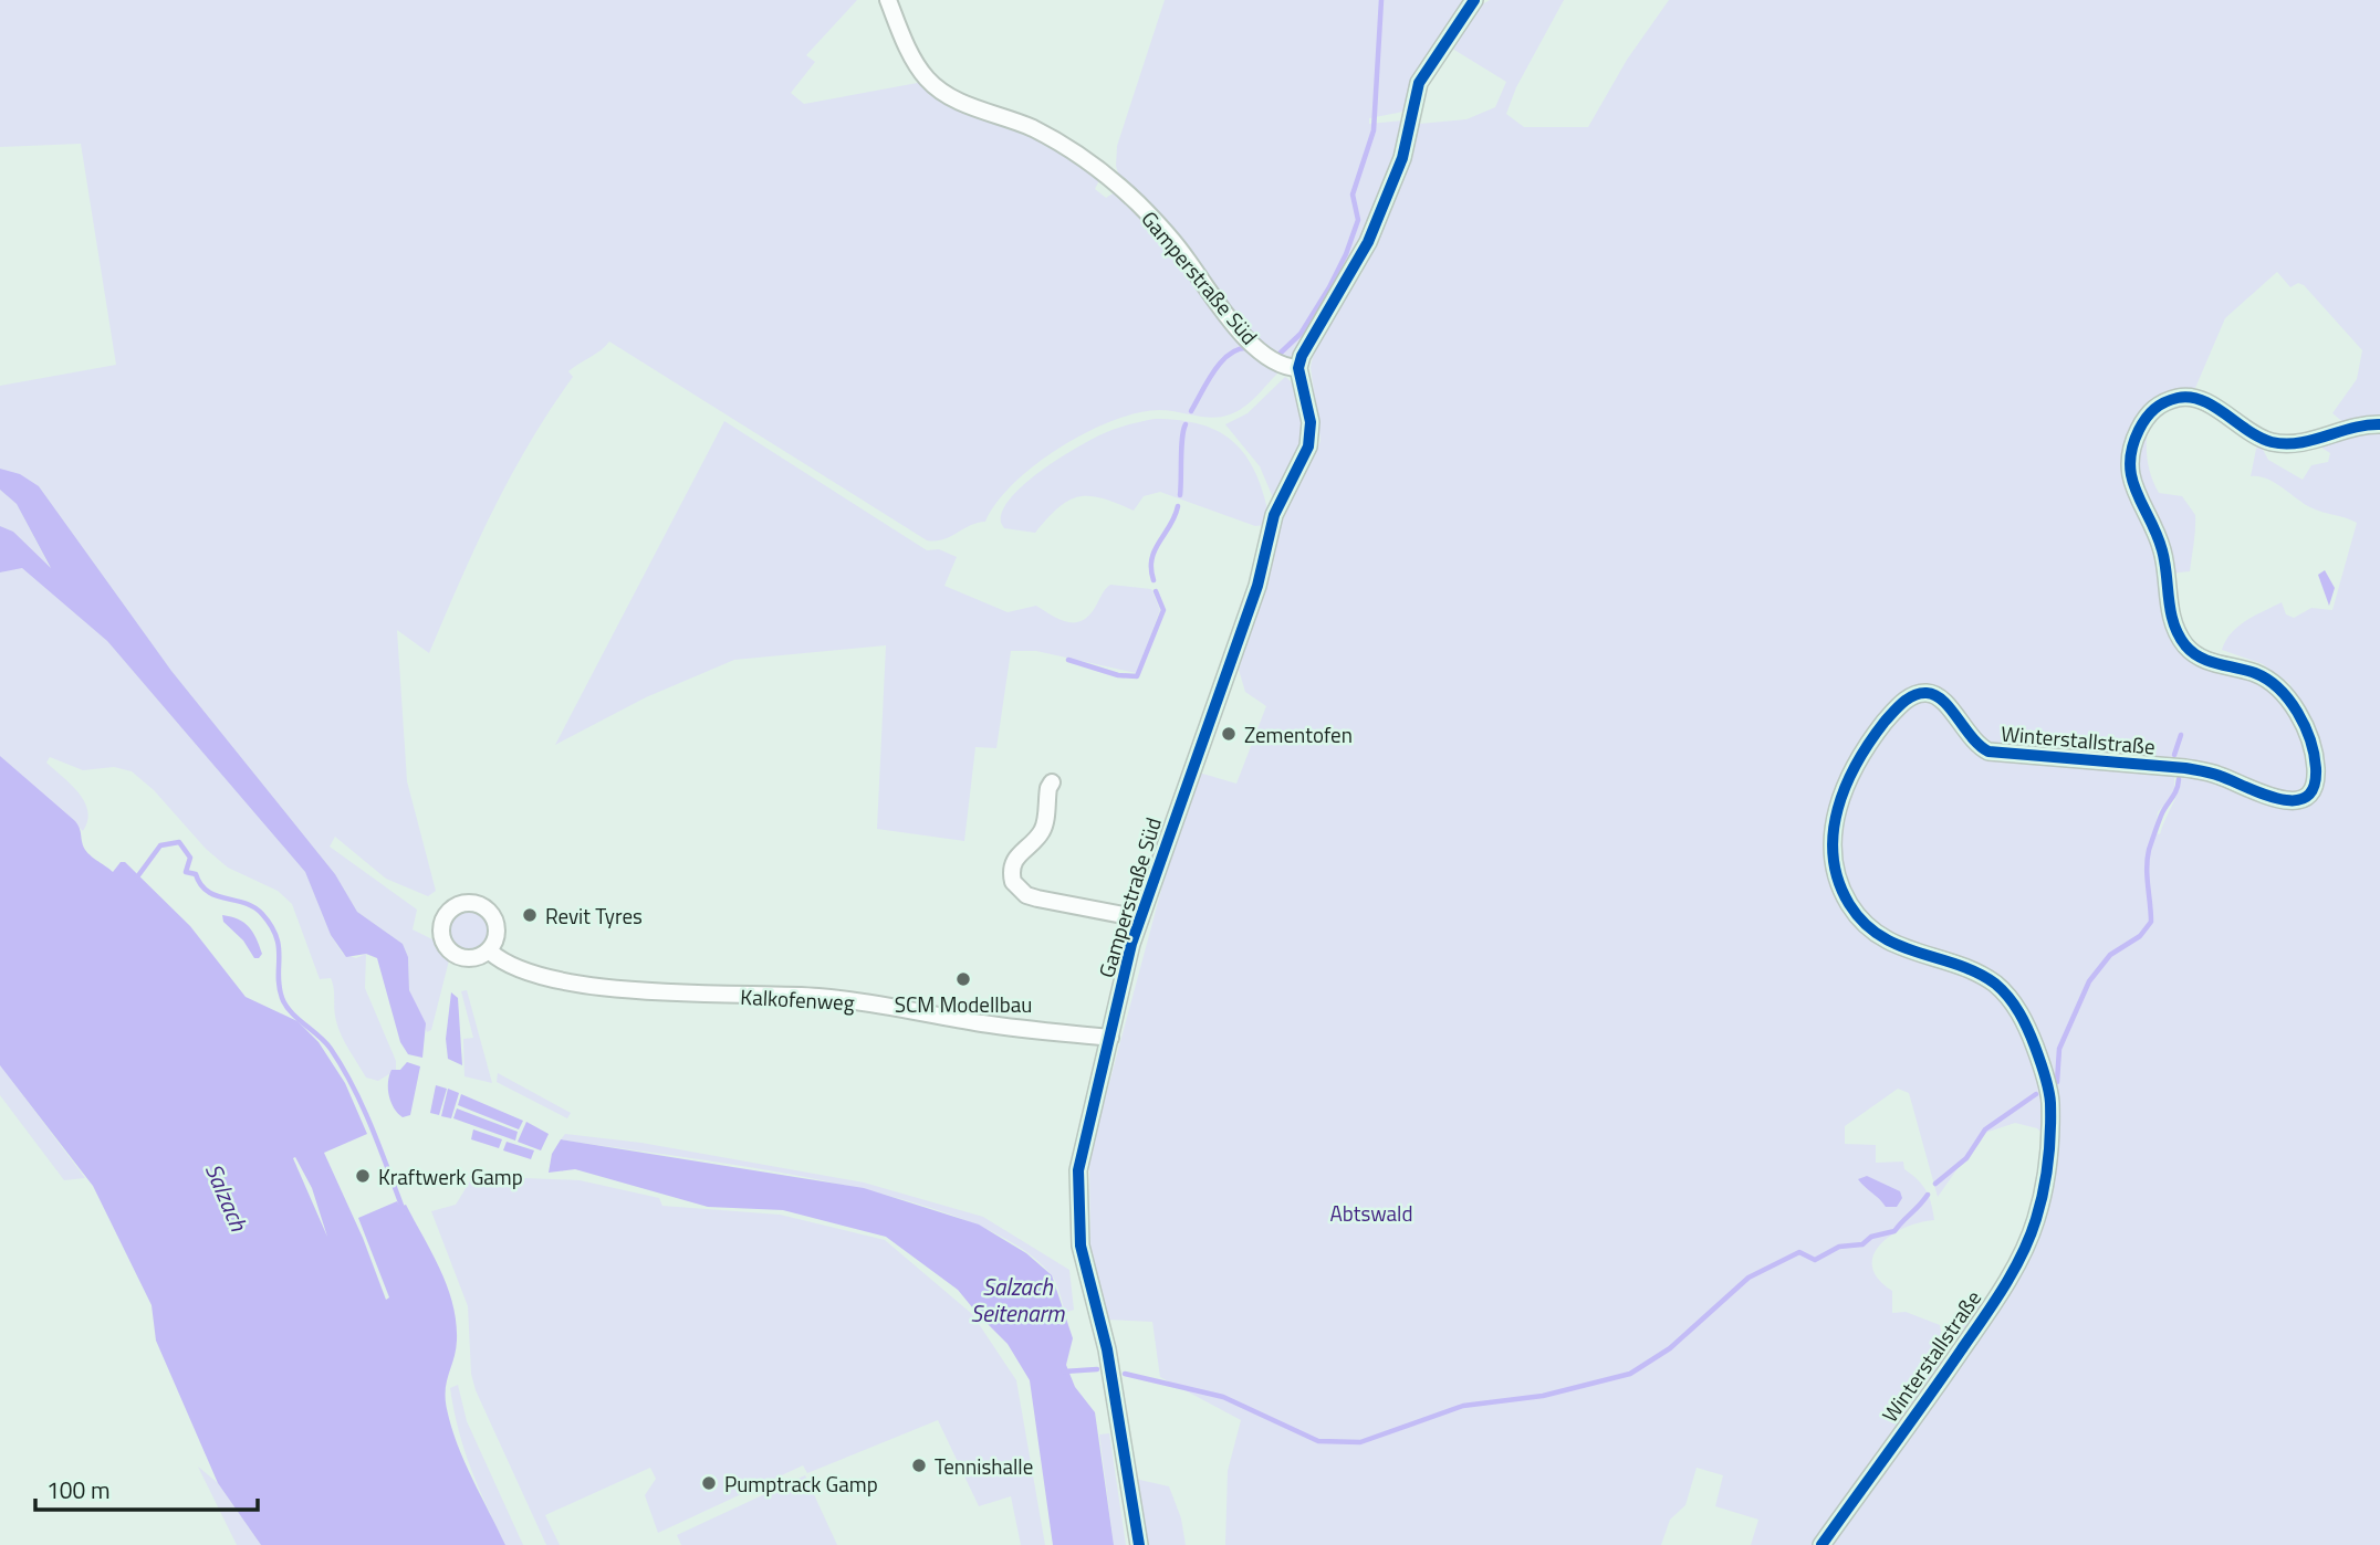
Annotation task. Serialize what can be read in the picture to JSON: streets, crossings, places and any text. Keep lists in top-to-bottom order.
{
  "streets": {
    "street": ["Gamperstraße Süd", "Winterstallstraße", "Kalkofenweg"]
  },
  "crossings": [
    ["Gamperstraße Süd", "Kalkofenweg"]
  ],
  "water": ["Salzach", "Salzach Seitenarm"],
  "parks": ["Abtswald"],
  "places": [
    "Zementofen",
    "Revit Tyres",
    "SCM Modellbau",
    "Kraftwerk Gamp",
    "Tennishalle",
    "Pumptrack Gamp"
  ],
  "scale_bar": "100 m"
}
